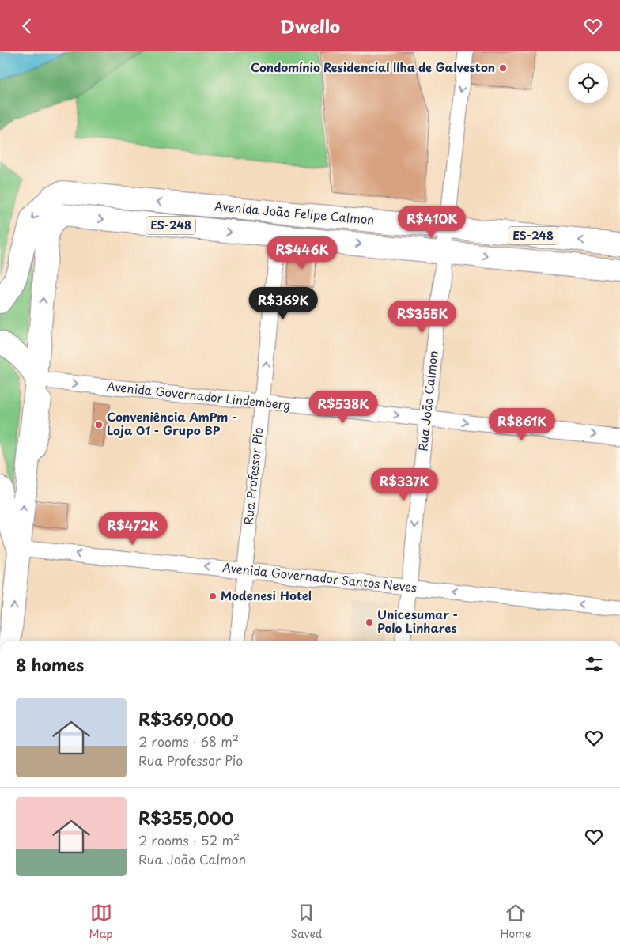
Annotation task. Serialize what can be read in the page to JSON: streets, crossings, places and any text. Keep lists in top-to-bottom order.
{
  "streets": {
    "main road": ["Avenida João Felipe Calmon", "ES-248"],
    "street": [
      "Avenida Governador Lindemberg",
      "Rua João Calmon",
      "Rua Professor Pio",
      "Avenida Governador Santos Neves"
    ]
  },
  "crossings": [
    ["Avenida João Felipe Calmon", "Rua João Calmon"],
    ["Avenida João Felipe Calmon", "Rua Professor Pio"],
    ["Avenida Governador Lindemberg", "Rua João Calmon"],
    ["Avenida Governador Lindemberg", "Rua Professor Pio"],
    ["Rua João Calmon", "Avenida Governador Santos Neves"],
    ["Rua Professor Pio", "Avenida Governador Santos Neves"]
  ],
  "one_way": [
    "Avenida Governador Lindemberg",
    "Rua João Calmon",
    "Rua Professor Pio",
    "Avenida Governador Santos Neves"
  ],
  "places": [
    "Condomínio Residencial llha de Galveston",
    "Conveniência AmPm - Loja 01 - Grupo BP",
    "Modenesi Hotel",
    "Unicesumar - Polo Linhares"
  ],
  "page": {
    "header": "Dwello",
    "price": [
      "R$410K",
      "R$446K",
      "R$369K",
      "R$355K",
      "R$538K",
      "R$861K",
      "R$337K",
      "R$472K"
    ],
    "heading": "8 homes",
    "list": [
      {
        "name": "R$369,000",
        "note": "2 rooms · 68 m² · Rua Professor Pio"
      },
      {
        "name": "R$355,000",
        "note": "2 rooms · 52 m² · Rua João Calmon"
      }
    ],
    "tabs": ["Map", "Saved", "Home"]
  }
}
